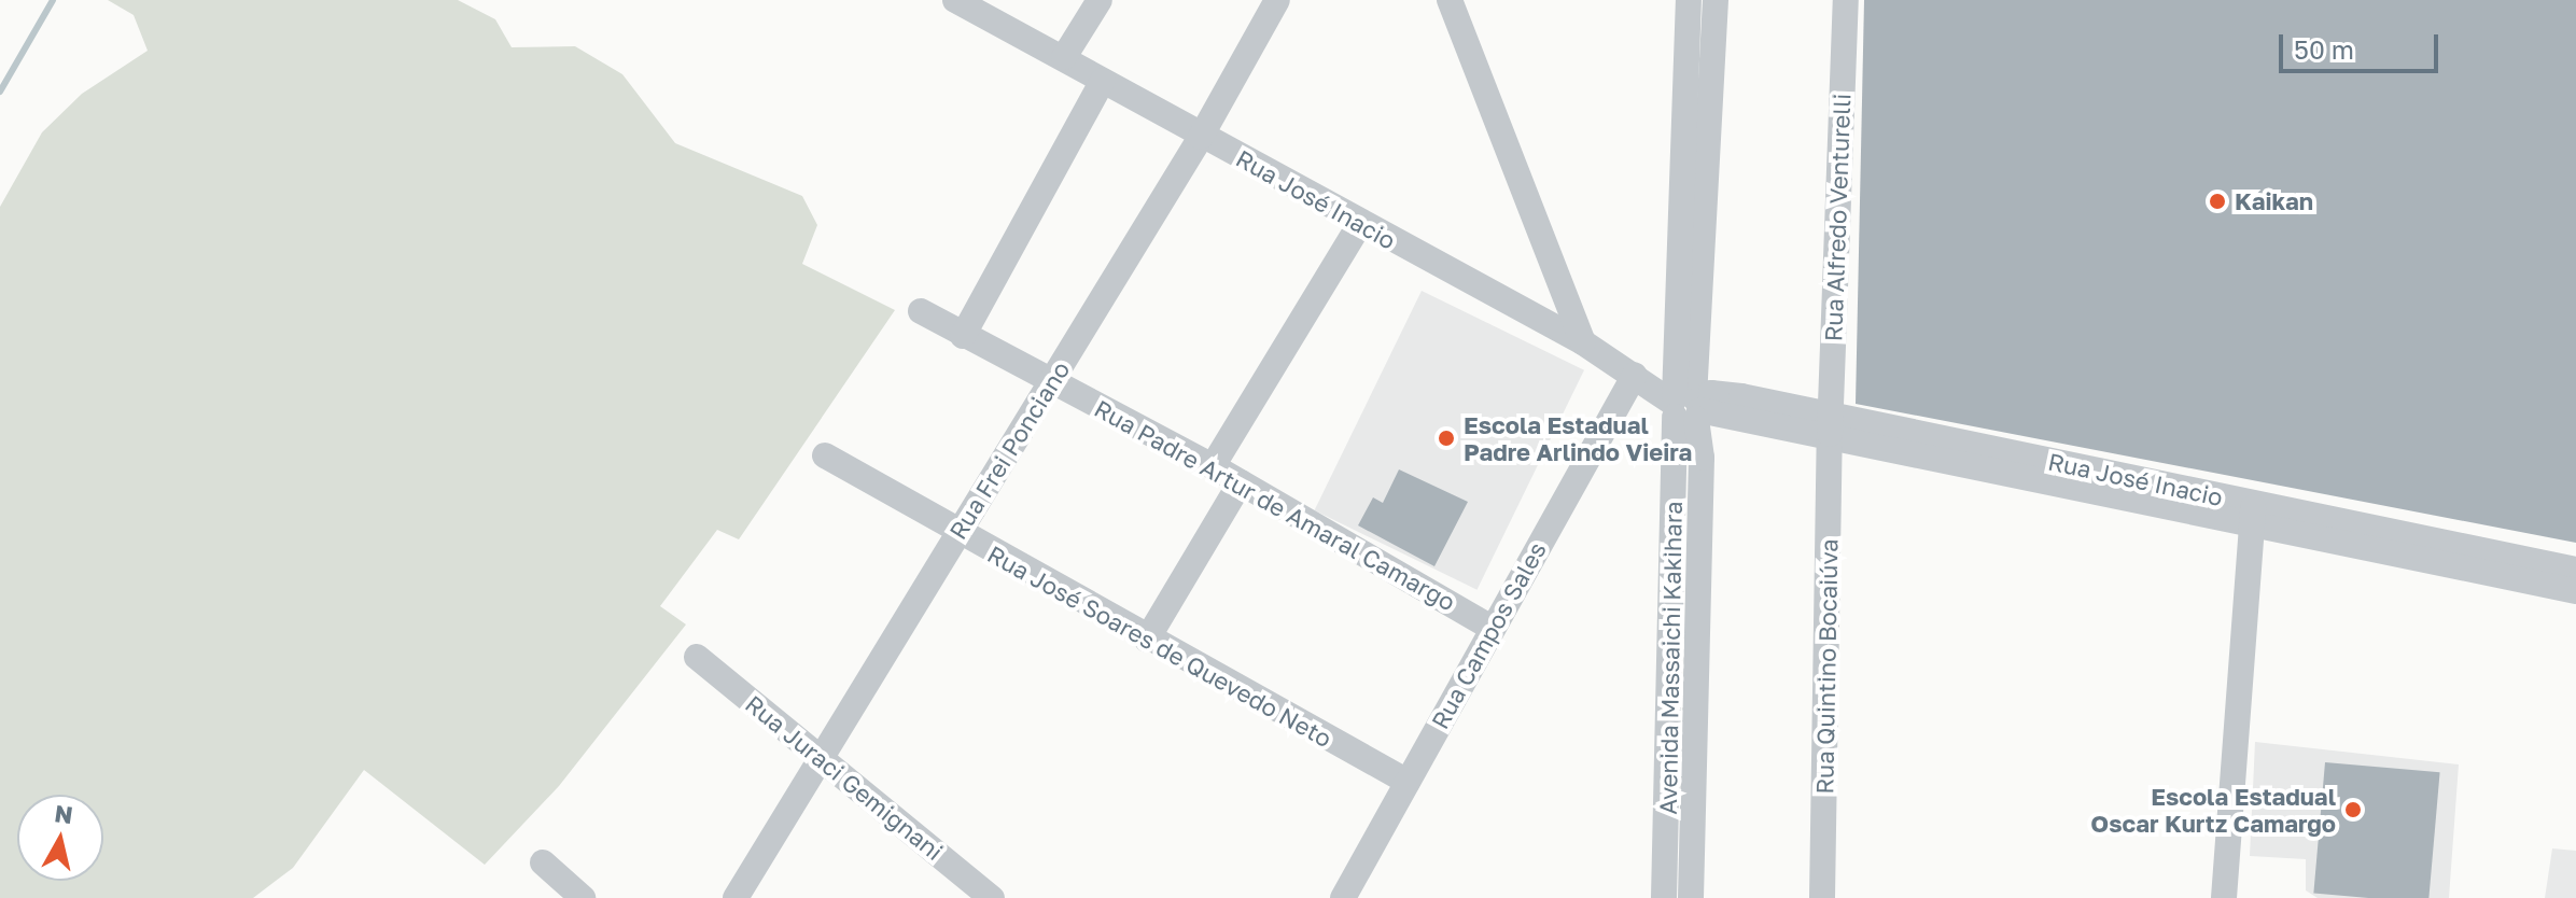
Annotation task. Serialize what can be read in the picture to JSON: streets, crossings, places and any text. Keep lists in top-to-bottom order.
{
  "streets": {
    "street": [
      "Rua José Inacio",
      "Rua Alfredo Venturelli",
      "Rua Frei Ponciano",
      "Rua Padre Artur de Amaral Camargo",
      "Rua Campos Sales",
      "Rua José Soares de Quevedo Neto",
      "Avenida Massaichi Kakihara",
      "Rua Quintino Bocaiúva",
      "Rua Juraci Gemignani"
    ]
  },
  "crossings": [
    ["Rua José Inacio", "Rua Alfredo Venturelli"],
    ["Rua José Inacio", "Rua Frei Ponciano"],
    ["Rua José Inacio", "Rua Campos Sales"],
    ["Rua José Inacio", "Avenida Massaichi Kakihara"],
    ["Rua José Inacio", "Rua Quintino Bocaiúva"],
    ["Rua Alfredo Venturelli", "Rua Quintino Bocaiúva"],
    ["Rua Frei Ponciano", "Rua Padre Artur de Amaral Camargo"],
    ["Rua Frei Ponciano", "Rua José Soares de Quevedo Neto"],
    ["Rua Frei Ponciano", "Rua Juraci Gemignani"],
    ["Rua Padre Artur de Amaral Camargo", "Rua Campos Sales"],
    ["Rua Campos Sales", "Rua José Soares de Quevedo Neto"]
  ],
  "places": ["Kaikan", "Escola Estadual Padre Arlindo Vieira", "Escola Estadual Oscar Kurtz Camargo"],
  "scale_bar": "50 m",
  "north": "top"
}
